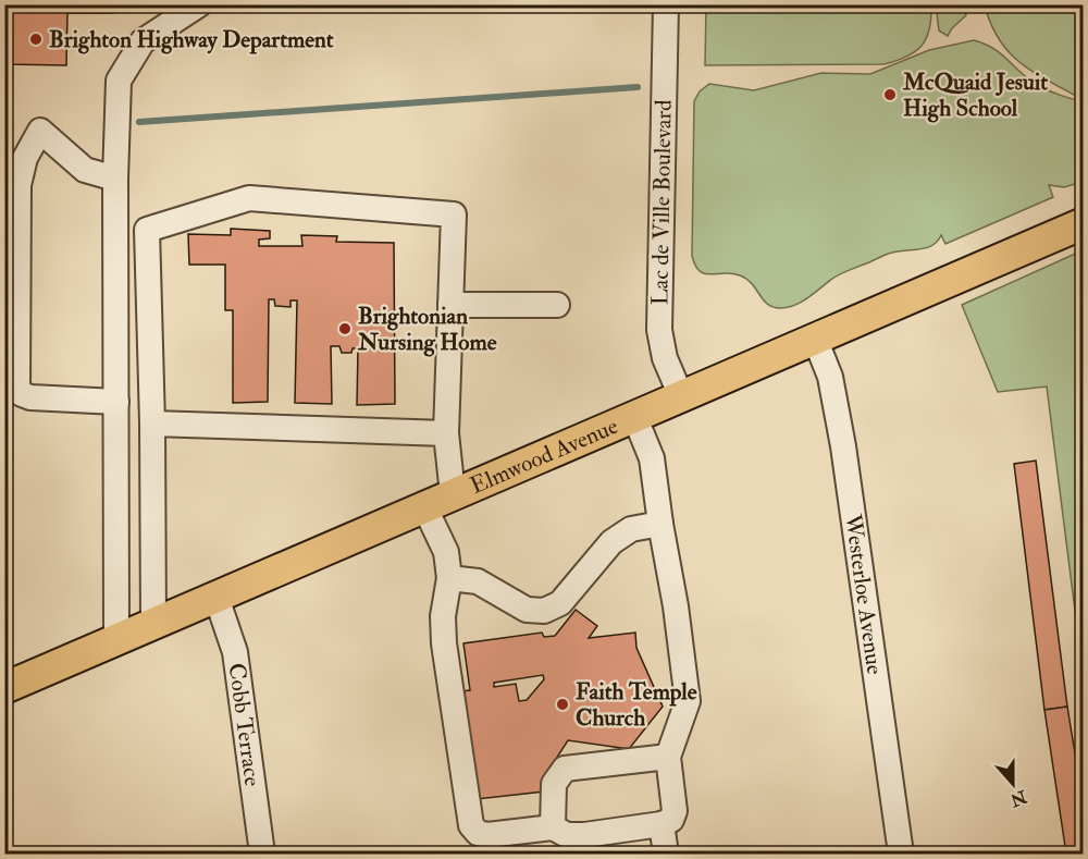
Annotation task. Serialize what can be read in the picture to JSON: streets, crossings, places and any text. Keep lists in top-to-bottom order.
{
  "streets": {
    "main road": ["Elmwood Avenue"],
    "street": ["Lac de Ville Boulevard", "Westerloe Avenue", "Cobb Terrace"]
  },
  "crossings": [
    ["Lac de Ville Boulevard", "Elmwood Avenue"],
    ["Elmwood Avenue", "Westerloe Avenue"],
    ["Elmwood Avenue", "Cobb Terrace"]
  ],
  "places": [
    "Brighton Highway Department",
    "McQuaid Jesuit High School",
    "Brightonian Nursing Home",
    "Faith Temple Church"
  ],
  "north": "bottom"
}
